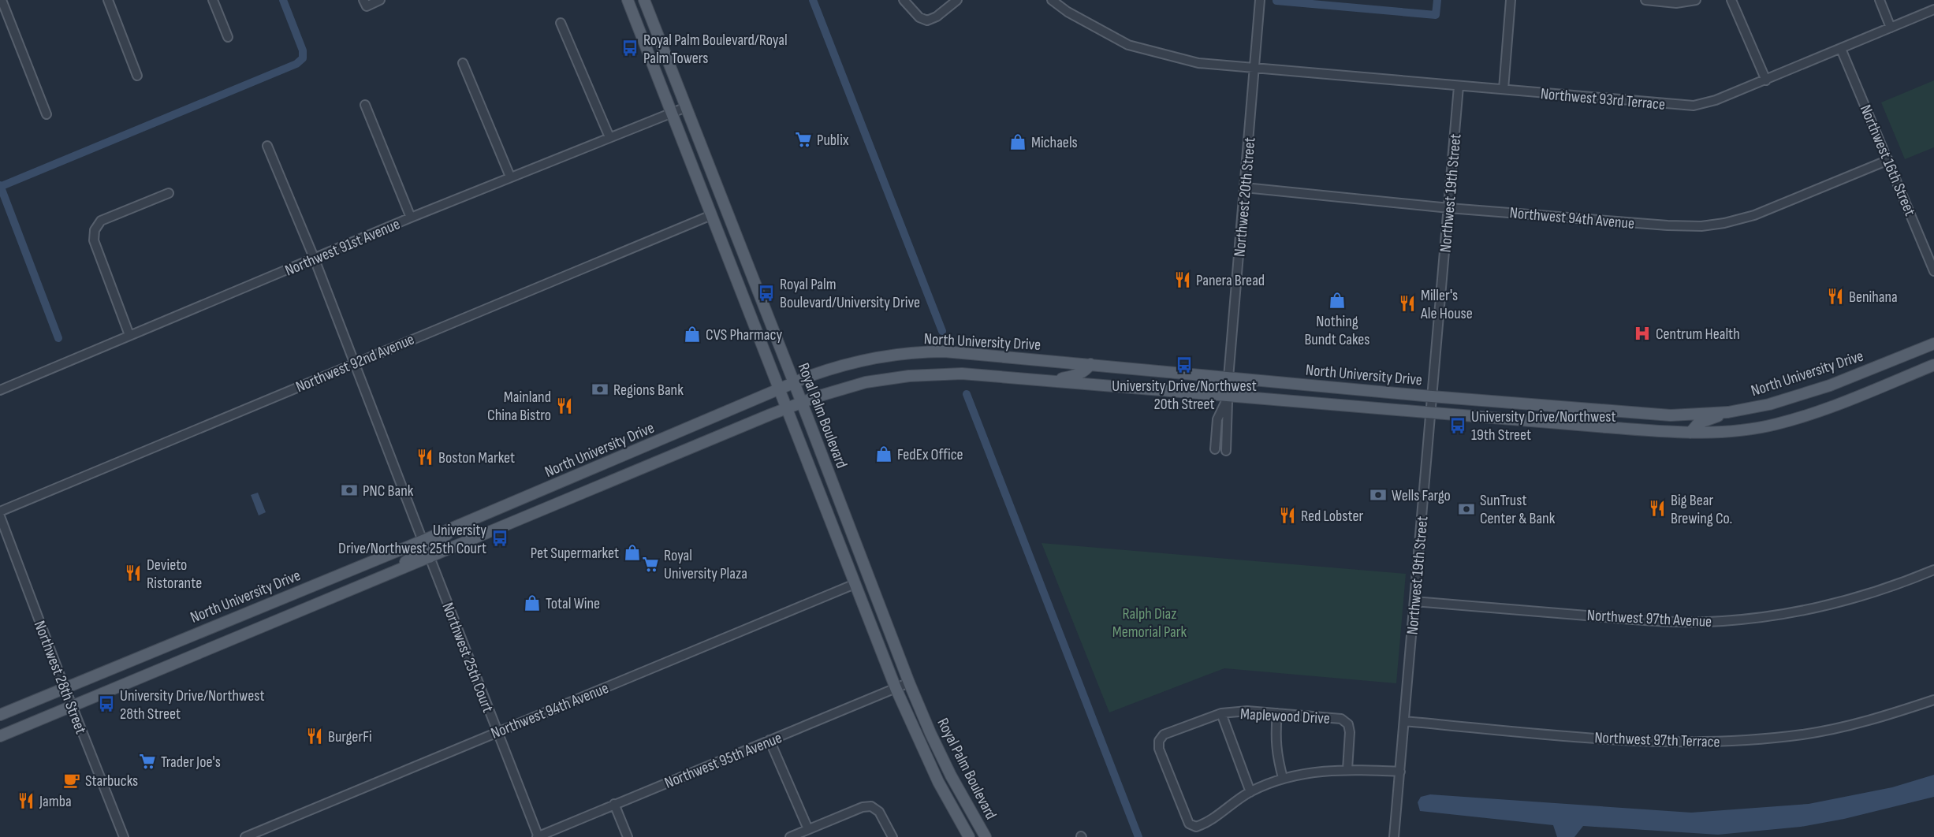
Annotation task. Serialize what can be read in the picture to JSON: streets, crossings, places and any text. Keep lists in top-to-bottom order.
{
  "streets": {
    "main road": ["North University Drive", "Royal Palm Boulevard"],
    "street": [
      "Northwest 93rd Terrace",
      "Northwest 16th Street",
      "Northwest 19th Street",
      "Northwest 20th Street",
      "Northwest 94th Avenue",
      "Northwest 91st Avenue",
      "Northwest 92nd Avenue",
      "Northwest 97th Avenue",
      "Northwest 25th Court",
      "Northwest 28th Street",
      "Maplewood Drive",
      "Northwest 97th Terrace",
      "Northwest 95th Avenue"
    ]
  },
  "crossings": [
    ["Northwest 93rd Terrace", "Northwest 16th Street"],
    ["Northwest 93rd Terrace", "Northwest 19th Street"],
    ["Northwest 93rd Terrace", "Northwest 20th Street"],
    ["Northwest 16th Street", "Northwest 94th Avenue"],
    ["Northwest 19th Street", "Northwest 94th Avenue"],
    ["Northwest 19th Street", "North University Drive"],
    ["Northwest 19th Street", "Northwest 97th Avenue"],
    ["Northwest 19th Street", "Maplewood Drive"],
    ["Northwest 19th Street", "Northwest 97th Terrace"],
    ["Northwest 20th Street", "Northwest 94th Avenue"],
    ["Northwest 20th Street", "North University Drive"],
    ["Northwest 94th Avenue", "Royal Palm Boulevard"],
    ["Northwest 94th Avenue", "Northwest 25th Court"],
    ["Northwest 91st Avenue", "Royal Palm Boulevard"],
    ["North University Drive", "Royal Palm Boulevard"],
    ["North University Drive", "Northwest 25th Court"],
    ["North University Drive", "Northwest 28th Street"],
    ["Northwest 92nd Avenue", "Royal Palm Boulevard"],
    ["Royal Palm Boulevard", "Northwest 95th Avenue"],
    ["Northwest 25th Court", "Northwest 95th Avenue"]
  ],
  "parks": ["Ralph Diaz Memorial Park"],
  "places": {
    "bus stop": [
      "Royal Palm Boulevard/Royal Palm Towers",
      "Royal Palm Boulevard/University Drive",
      "University Drive/Northwest 20th Street",
      "University Drive/Northwest 19th Street",
      "University Drive/Northwest 25th Court",
      "University Drive/Northwest 28th Street"
    ],
    "supermarket": ["Publix", "Royal University Plaza", "Trader Joe's"],
    "shop": [
      "Michaels",
      "Nothing Bundt Cakes",
      "CVS Pharmacy",
      "FedEx Office",
      "Pet Supermarket",
      "Total Wine"
    ],
    "restaurant": [
      "Panera Bread",
      "Benihana",
      "Miller's Ale House",
      "Mainland China Bistro",
      "Boston Market",
      "Big Bear Brewing Co.",
      "Red Lobster",
      "Devieto Ristorante",
      "BurgerFi",
      "Jamba"
    ],
    "hospital": ["Centrum Health"],
    "bank": [
      "Regions Bank",
      "PNC Bank",
      "Wells Fargo",
      "SunTrust Center & Bank"
    ],
    "cafe": ["Starbucks"]
  }
}
